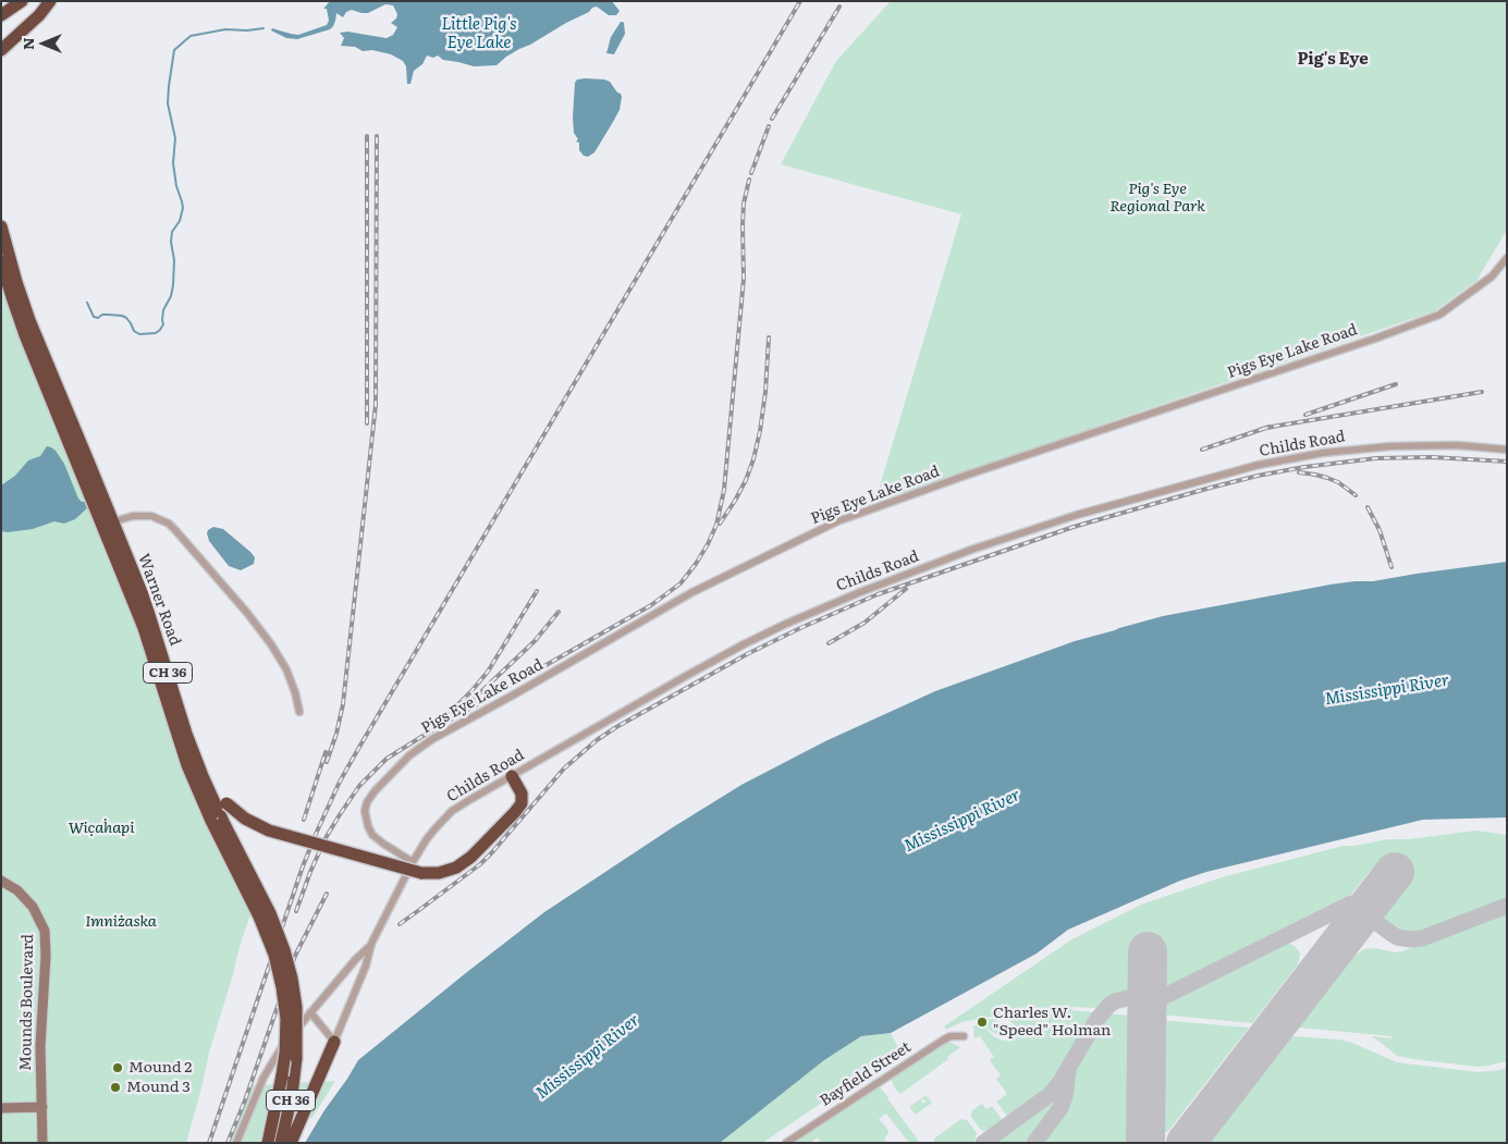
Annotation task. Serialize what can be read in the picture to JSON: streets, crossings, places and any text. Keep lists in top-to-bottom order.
{
  "streets": {
    "highway": ["Warner Road", "CH 36"],
    "street": [
      "Pigs Eye Lake Road",
      "Childs Road",
      "Mounds Boulevard",
      "Bayfield Street"
    ]
  },
  "crossings": [
    ["Pigs Eye Lake Road", "Childs Road"]
  ],
  "districts": ["Pig's Eye"],
  "water": ["Little Pig's Eye Lake", "Mississippi River"],
  "parks": ["Pig's Eye Regional Park", "Wic̣aḣapi", "Imniżaska"],
  "places": ["Charles W. \"Speed\" Holman", "Mound 2", "Mound 3"],
  "north": "left"
}
